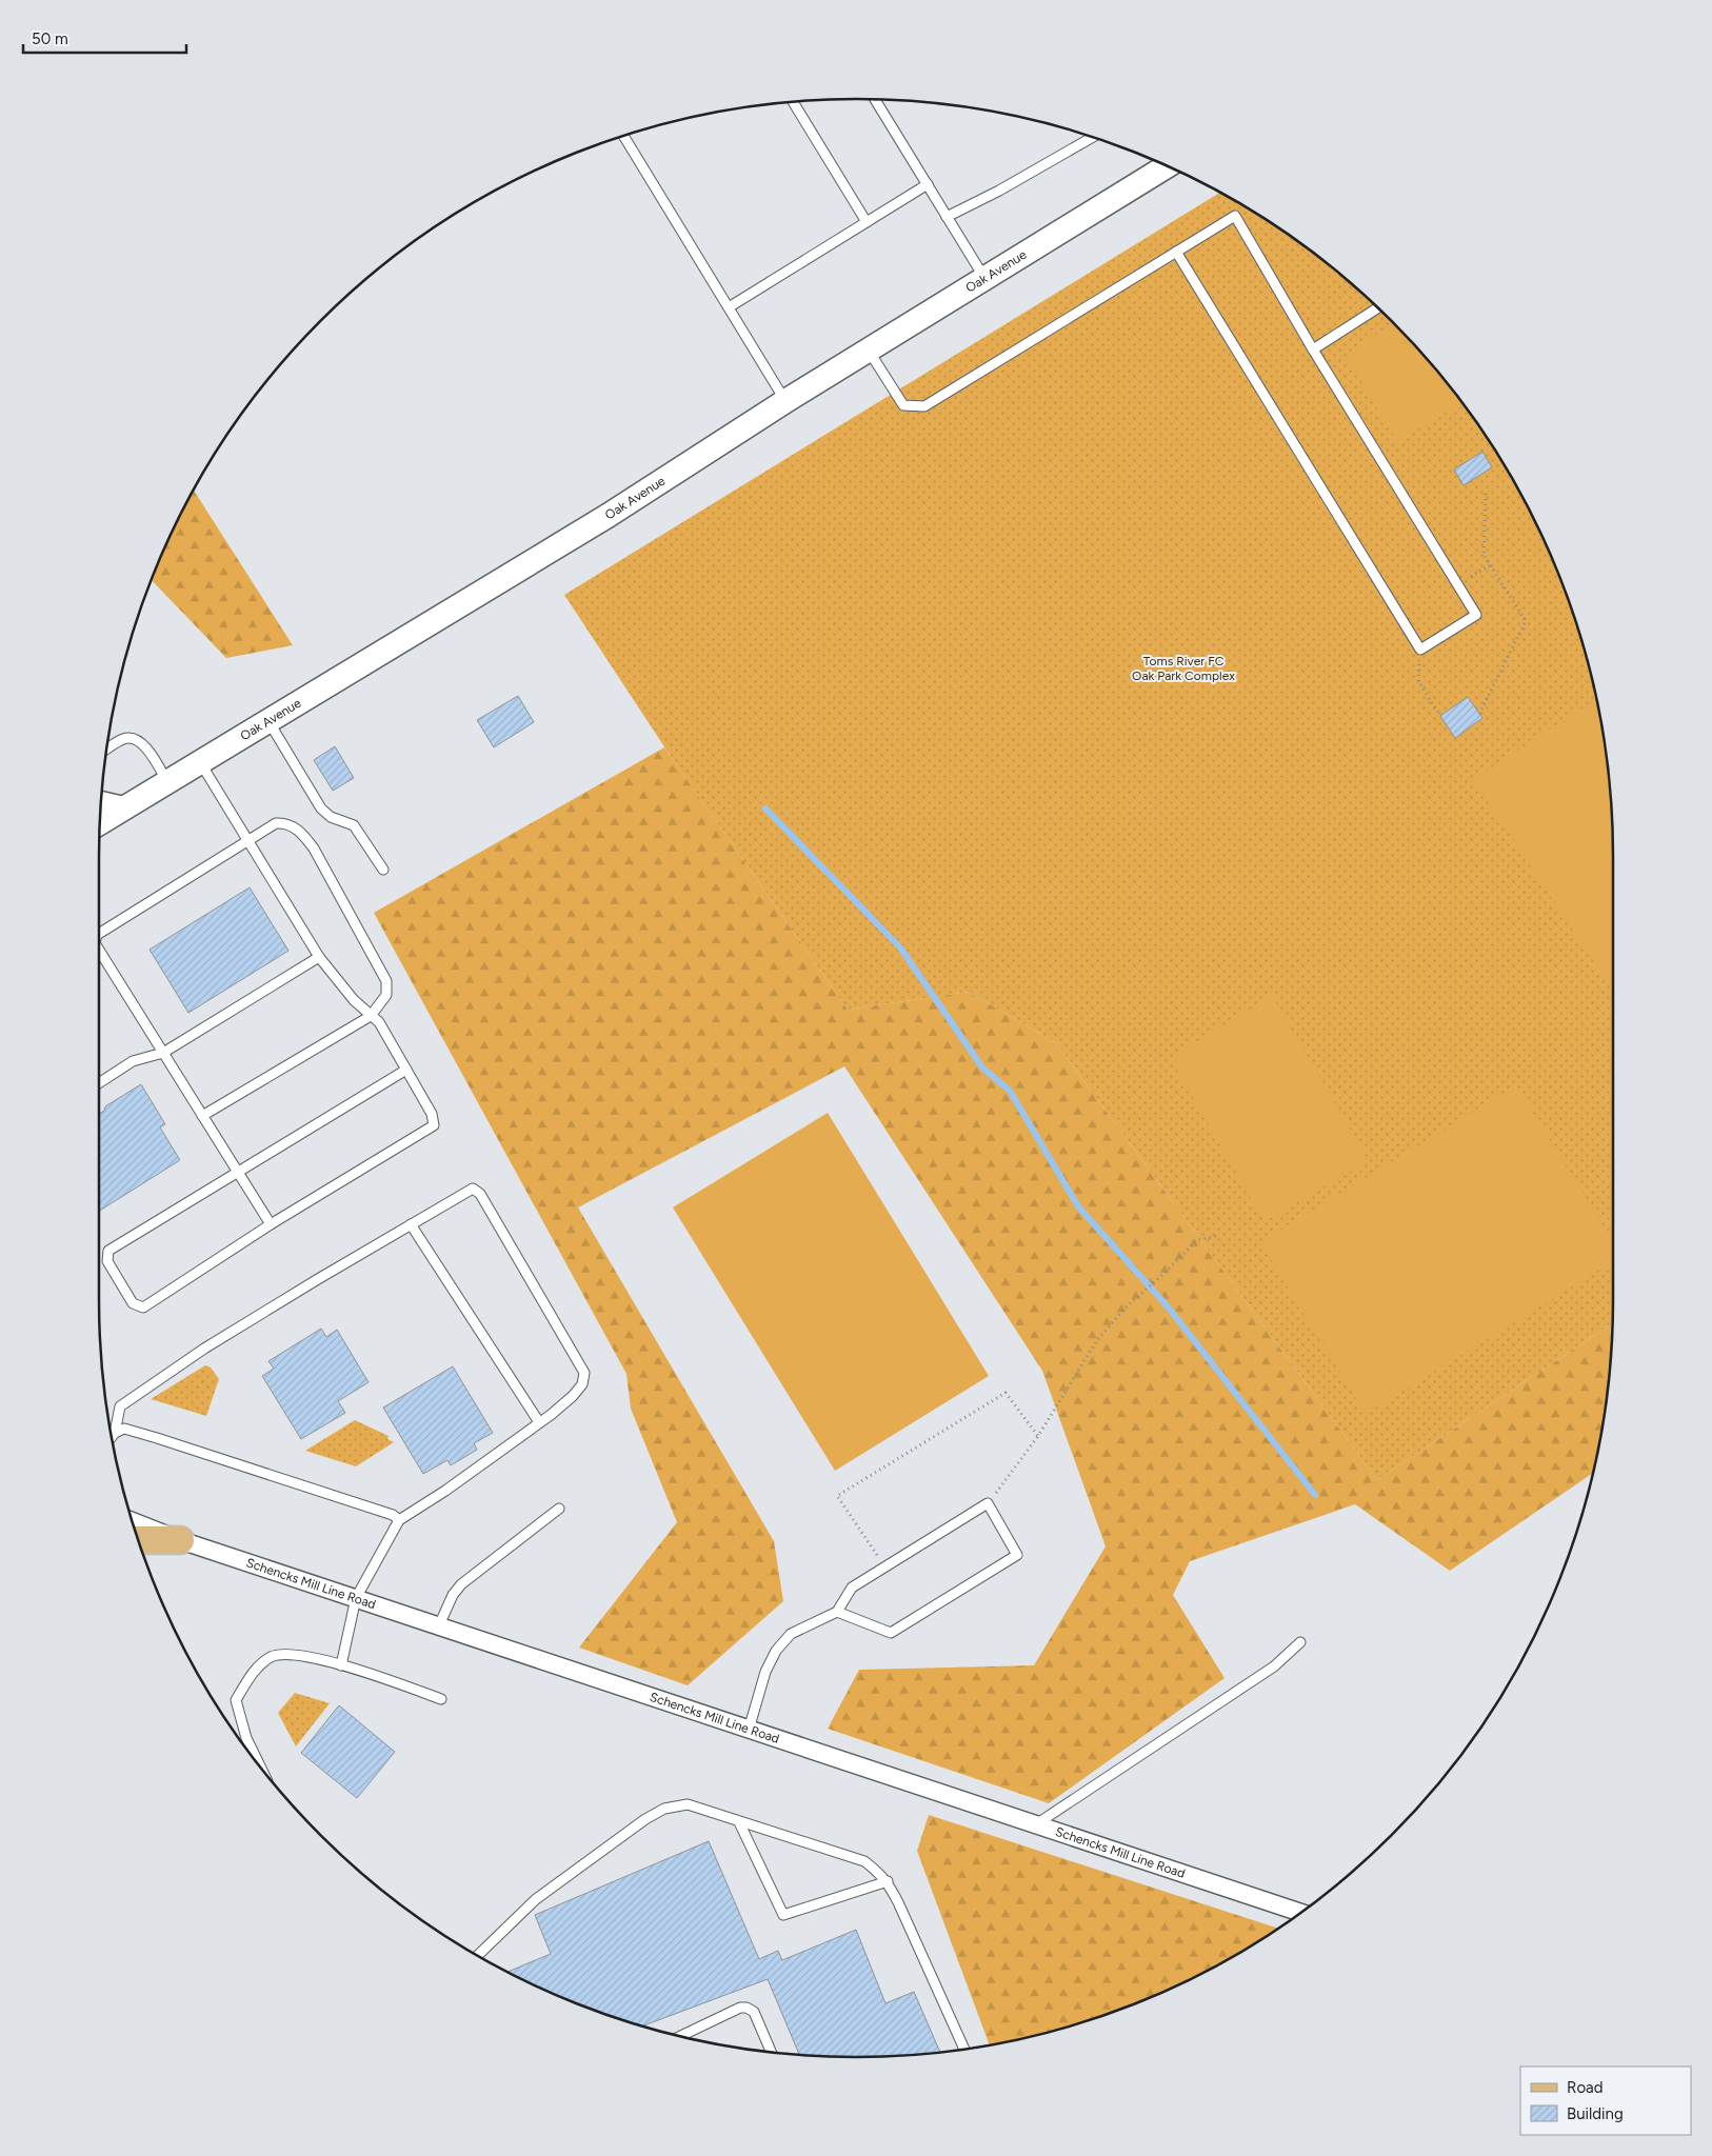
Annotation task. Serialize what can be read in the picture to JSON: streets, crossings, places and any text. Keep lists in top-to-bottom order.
{
  "streets": {
    "street": ["Oak Avenue", "Schencks Mill Line Road"]
  },
  "parks": ["Toms River FC Oak Park Complex"],
  "legend": ["Road", "Building"],
  "scale_bar": "50 m"
}
